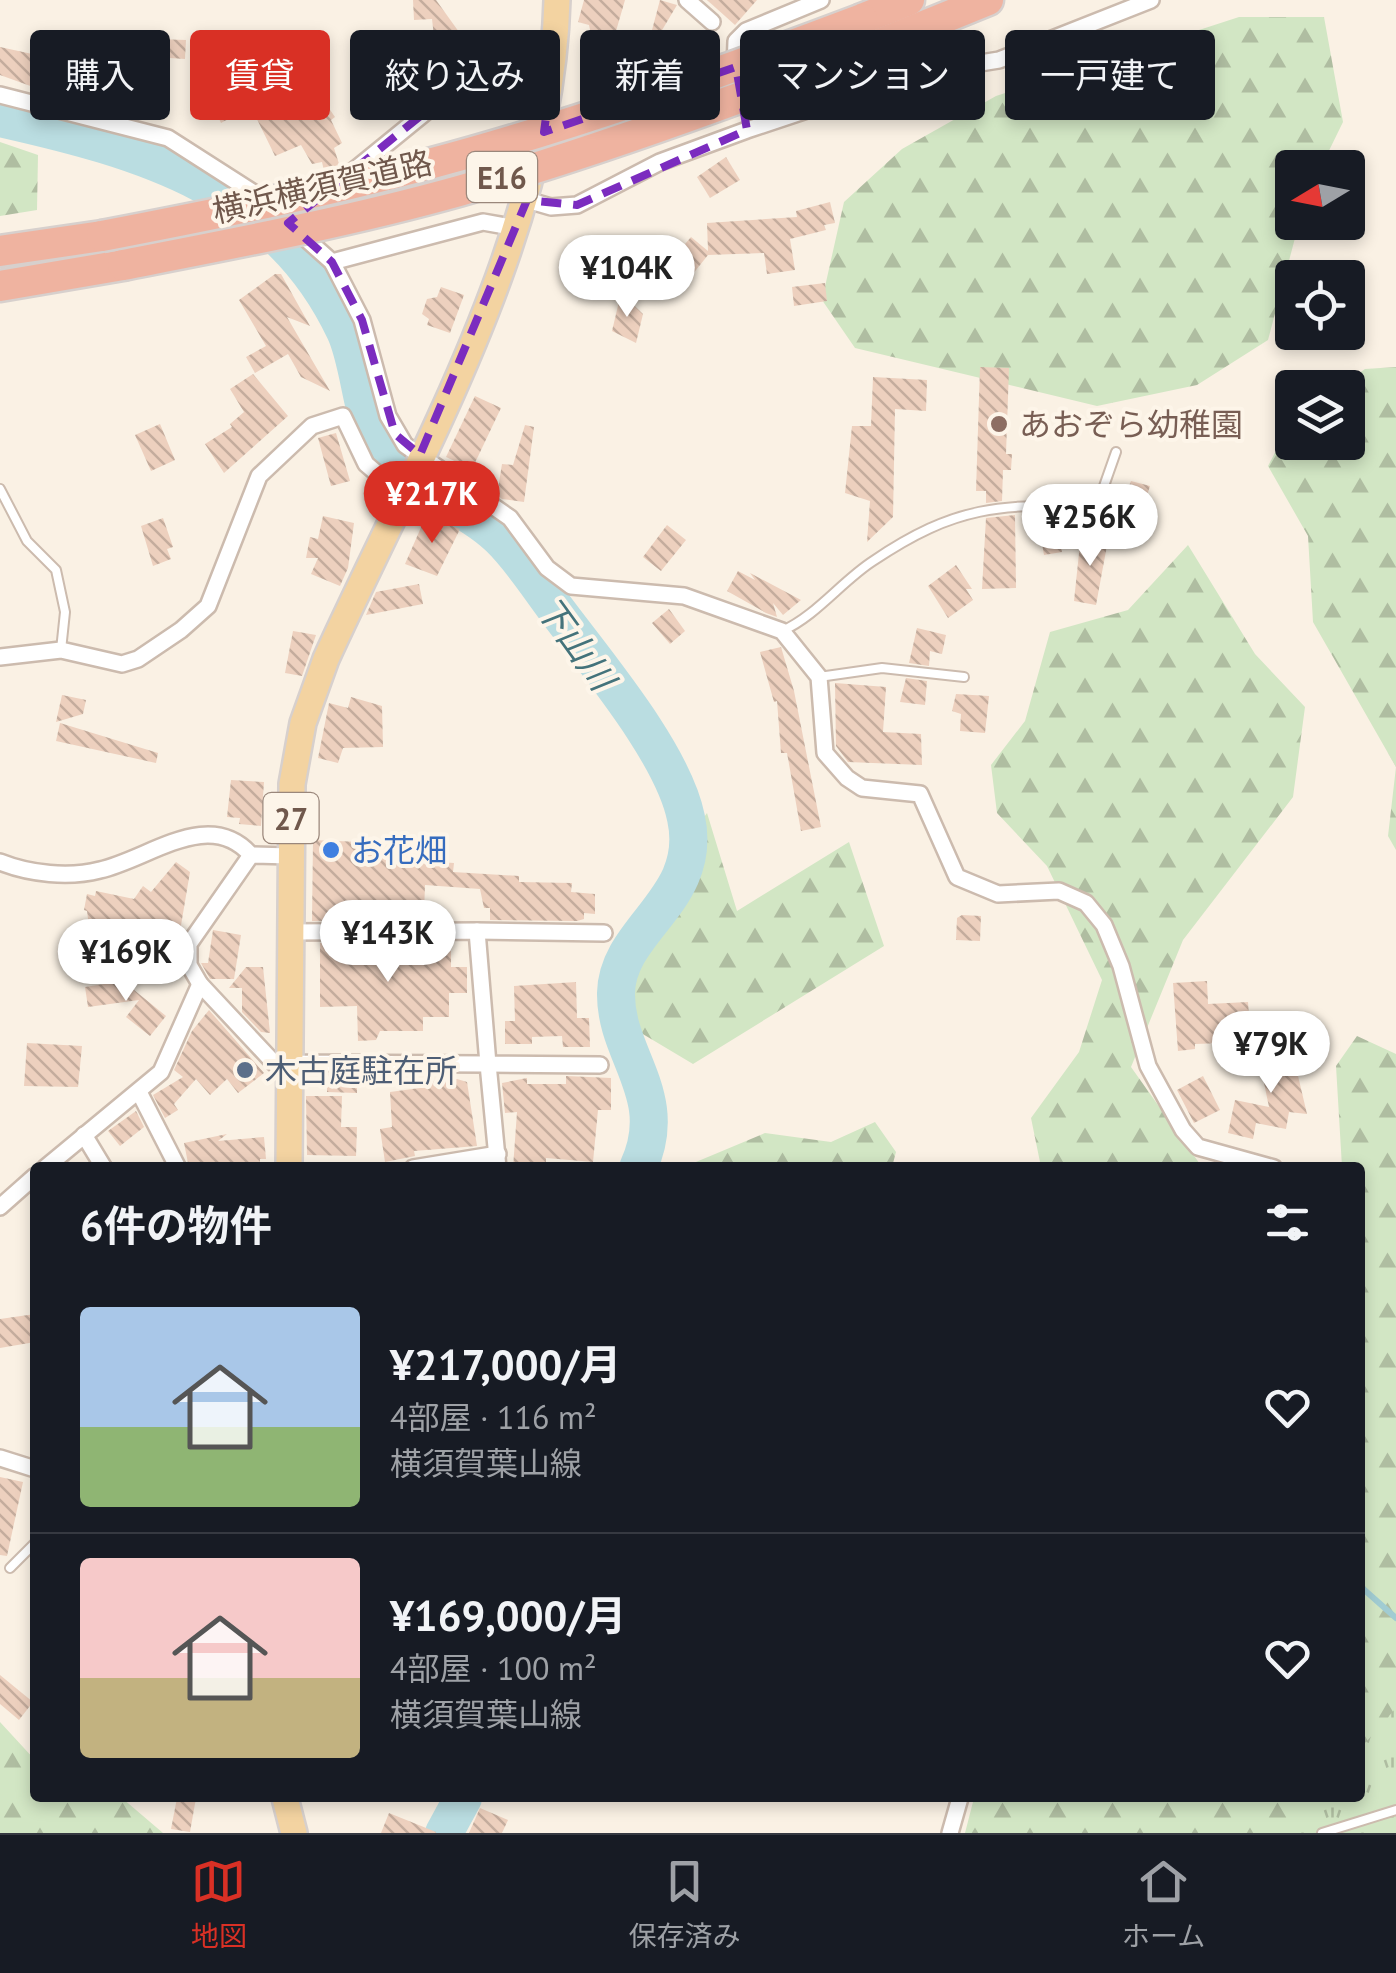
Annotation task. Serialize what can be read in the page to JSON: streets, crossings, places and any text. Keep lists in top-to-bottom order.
{
  "streets": {
    "highway": ["E16", "横浜横須賀道路"],
    "main road": ["27"]
  },
  "water": ["下山川"],
  "places": ["あおぞら幼稚園", "お花畑", "木古庭駐在所"],
  "north": "left",
  "page": {
    "chip": [
      "購入",
      "賃貸",
      "絞り込み",
      "新着",
      "マンション",
      "一戸建て"
    ],
    "price": [
      "¥104K",
      "¥217K",
      "¥256K",
      "¥143K",
      "¥169K",
      "¥79K"
    ],
    "heading": "6件の物件",
    "list": [
      {
        "name": "¥217,000/月",
        "note": "4部屋 · 116 m² · 横須賀葉山線"
      },
      {
        "name": "¥169,000/月",
        "note": "4部屋 · 100 m² · 横須賀葉山線"
      }
    ],
    "tabs": ["地図", "保存済み", "ホーム"]
  }
}
